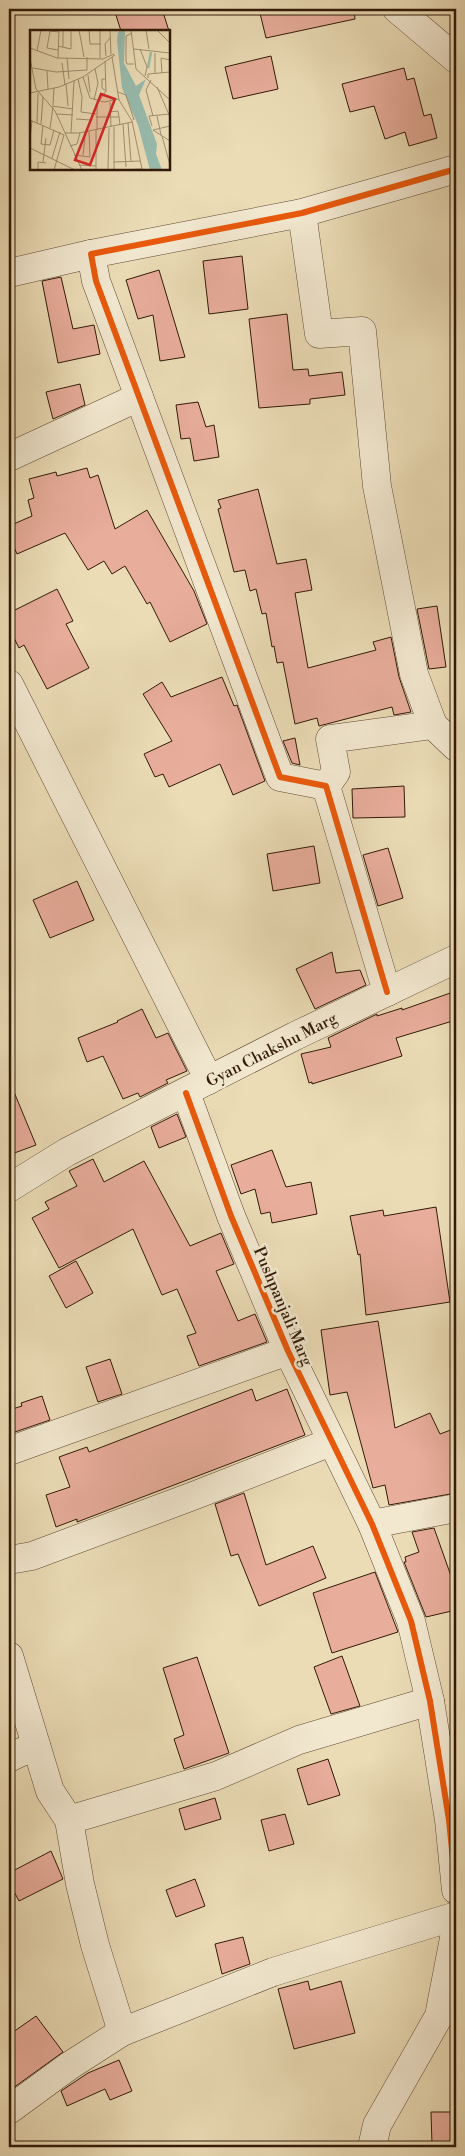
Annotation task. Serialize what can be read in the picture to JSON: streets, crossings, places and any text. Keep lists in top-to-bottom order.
{
  "streets": {
    "street": ["Gyan Chakshu Marg", "Pushpanjali Marg"]
  },
  "crossings": [
    ["Gyan Chakshu Marg", "Pushpanjali Marg"]
  ]
}
